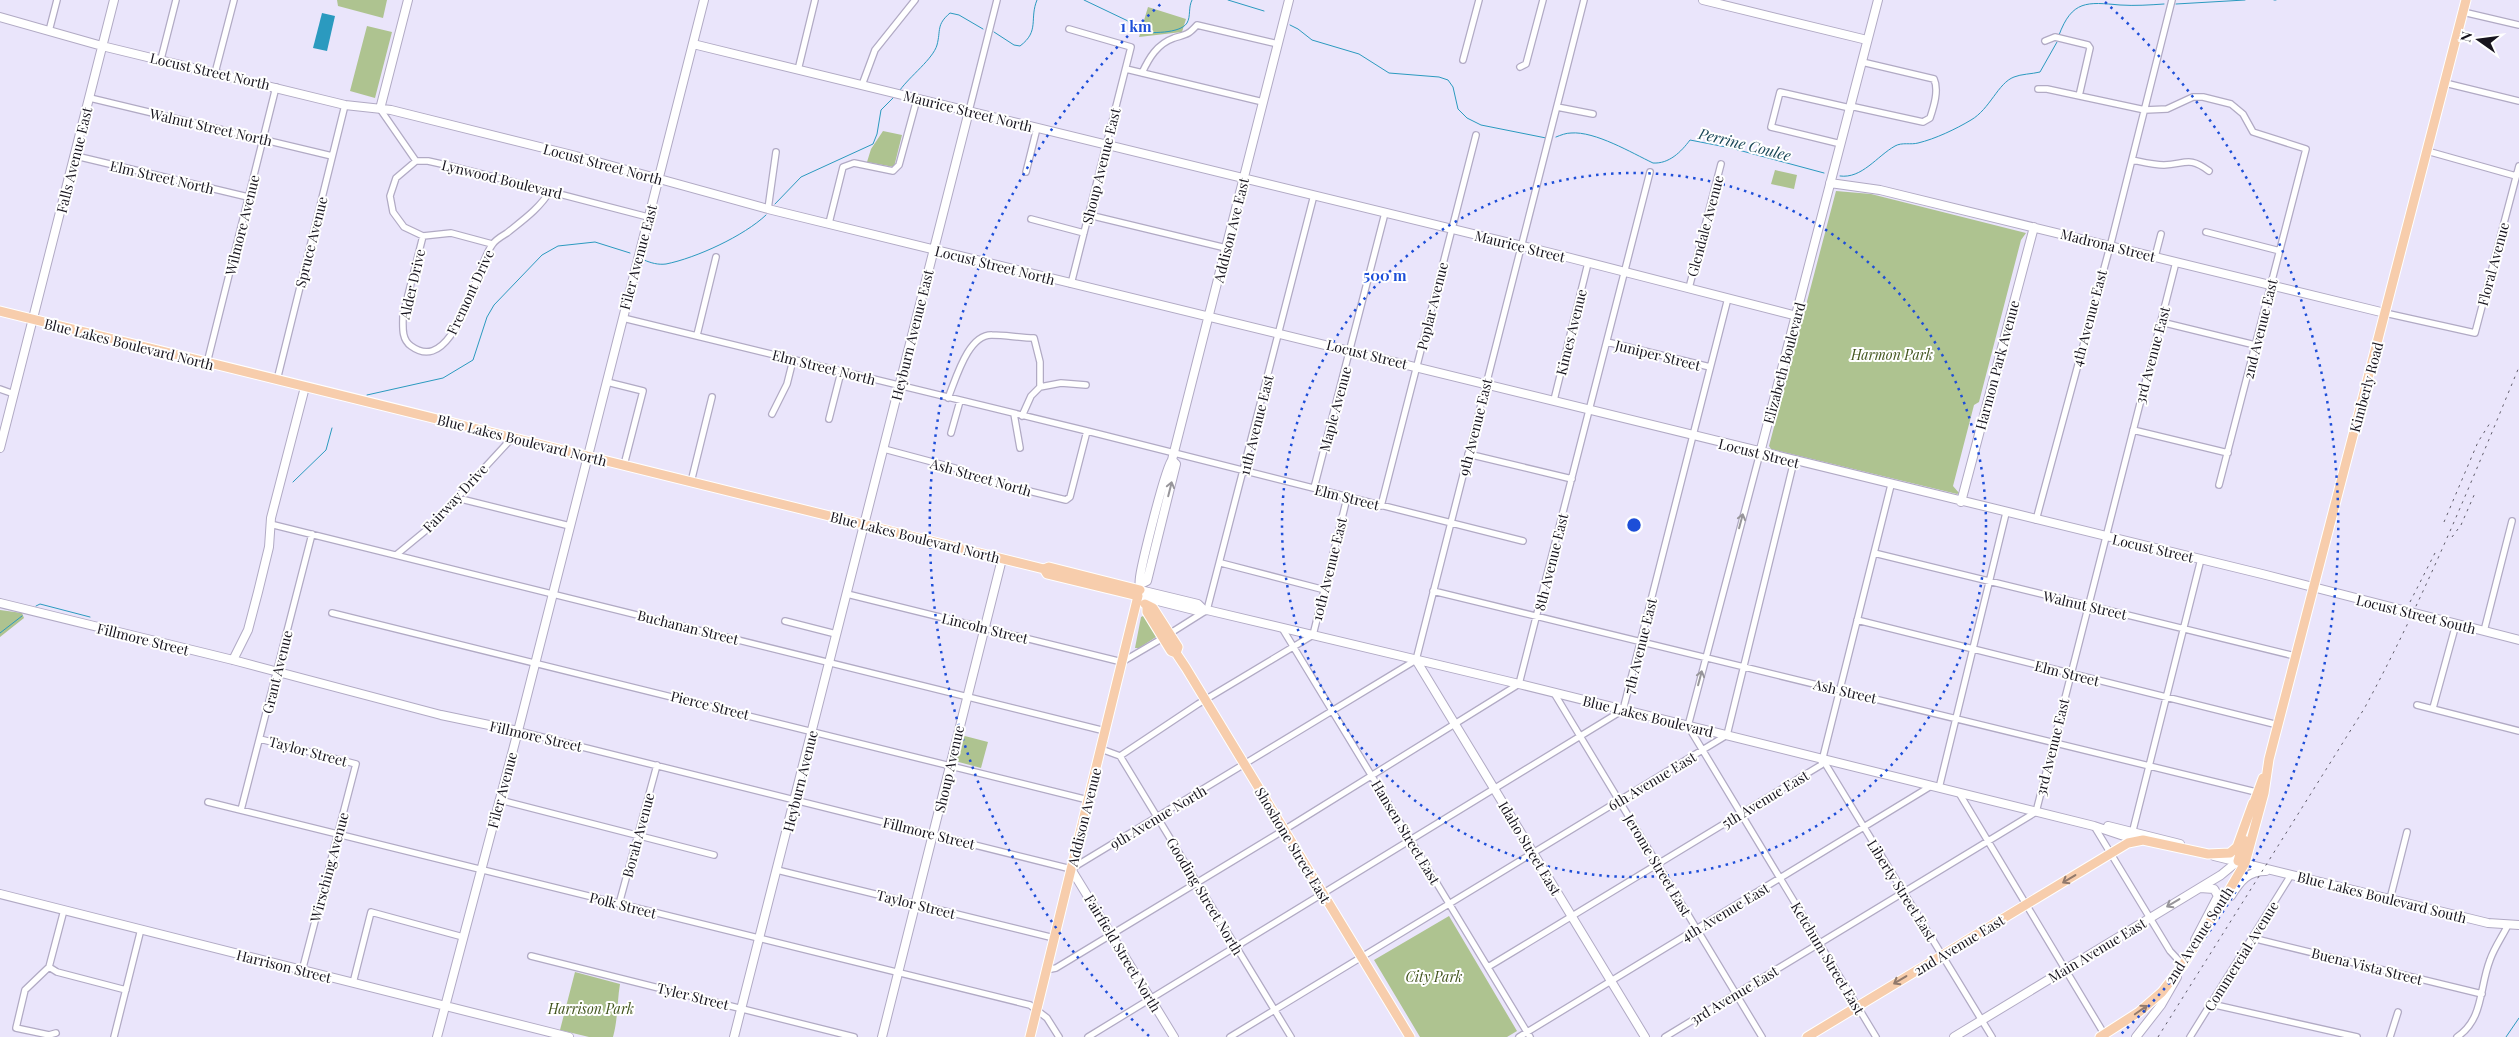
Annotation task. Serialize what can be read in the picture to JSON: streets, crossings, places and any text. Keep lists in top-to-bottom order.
{
  "streets": {
    "main road": [
      "2nd Avenue East",
      "Blue Lakes Boulevard North",
      "Kimberly Road",
      "Addison Avenue",
      "Shoshone Street East",
      "2nd Avenue South"
    ],
    "street": [
      "Locust Street North",
      "Maurice Street North",
      "Walnut Street North",
      "Falls Avenue East",
      "Shoup Avenue East",
      "Elm Street North",
      "Lynwood Boulevard",
      "Wilmore Avenue",
      "Glendale Avenue",
      "Addison Ave East",
      "Spruce Avenue",
      "Madrona Street",
      "Maurice Street",
      "Filer Avenue East",
      "Floral Avenue",
      "Alder Drive",
      "Fremont Drive",
      "Poplar Avenue",
      "4th Avenue East",
      "Kimes Avenue",
      "Heyburn Avenue East",
      "Locust Street",
      "Juniper Street",
      "3rd Avenue East",
      "Elizabeth Boulevard",
      "Harmon Park Avenue",
      "Maple Avenue",
      "11th Avenue East",
      "9th Avenue East",
      "Ash Street North",
      "Elm Street",
      "Fairway Drive",
      "8th Avenue East",
      "10th Avenue East",
      "Walnut Street",
      "Locust Street South",
      "Buchanan Street",
      "Lincoln Street",
      "Fillmore Street",
      "7th Avenue East",
      "Grant Avenue",
      "Ash Street",
      "Pierce Street",
      "Blue Lakes Boulevard",
      "Taylor Street",
      "Shoup Avenue",
      "Heyburn Avenue",
      "6th Avenue East",
      "Filer Avenue",
      "5th Avenue East",
      "9th Avenue North",
      "Hansen Street East",
      "Borah Avenue",
      "Idaho Street East",
      "Jerome Street East",
      "Wirsching Avenue",
      "Liberty Street East",
      "Gooding Street North",
      "Blue Lakes Boulevard South",
      "Polk Street",
      "Main Avenue East",
      "Fairfield Street North",
      "Commercial Avenue",
      "Ketchum Street East",
      "Harrison Street",
      "Buena Vista Street",
      "Tyler Street"
    ]
  },
  "crossings": [
    ["Locust Street North", "Falls Avenue East"],
    ["Locust Street North", "Shoup Avenue East"],
    ["Locust Street North", "Wilmore Avenue"],
    ["Locust Street North", "Addison Ave East"],
    ["Locust Street North", "Spruce Avenue"],
    ["Locust Street North", "Filer Avenue East"],
    ["Locust Street North", "Heyburn Avenue East"],
    ["Locust Street North", "Locust Street"],
    ["Maurice Street North", "Shoup Avenue East"],
    ["Maurice Street North", "Addison Ave East"],
    ["Maurice Street North", "Maurice Street"],
    ["Maurice Street North", "Filer Avenue East"],
    ["Maurice Street North", "Heyburn Avenue East"],
    ["Walnut Street North", "Falls Avenue East"],
    ["Walnut Street North", "Wilmore Avenue"],
    ["Walnut Street North", "Spruce Avenue"],
    ["Falls Avenue East", "Elm Street North"],
    ["Falls Avenue East", "Blue Lakes Boulevard North"],
    ["Elm Street North", "Wilmore Avenue"],
    ["Elm Street North", "Addison Ave East"],
    ["Elm Street North", "Filer Avenue East"],
    ["Elm Street North", "Heyburn Avenue East"],
    ["Elm Street North", "Ash Street North"],
    ["Elm Street North", "Elm Street"],
    ["Lynwood Boulevard", "Filer Avenue East"],
    ["Lynwood Boulevard", "Alder Drive"],
    ["Lynwood Boulevard", "Fremont Drive"],
    ["Wilmore Avenue", "Blue Lakes Boulevard North"],
    ["Glendale Avenue", "Maurice Street"],
    ["Addison Ave East", "Maurice Street"],
    ["Addison Ave East", "Blue Lakes Boulevard North"],
    ["Addison Ave East", "Locust Street"],
    ["Addison Ave East", "Elm Street"],
    ["Addison Ave East", "Blue Lakes Boulevard"],
    ["Addison Ave East", "Addison Avenue"],
    ["Addison Ave East", "Shoshone Street East"],
    ["Spruce Avenue", "Blue Lakes Boulevard North"],
    ["Madrona Street", "Floral Avenue"],
    ["Madrona Street", "4th Avenue East"],
    ["Madrona Street", "2nd Avenue East"],
    ["Madrona Street", "3rd Avenue East"],
    ["Madrona Street", "Elizabeth Boulevard"],
    ["Madrona Street", "Harmon Park Avenue"],
    ["Madrona Street", "Kimberly Road"],
    ["Maurice Street", "Poplar Avenue"],
    ["Maurice Street", "Kimes Avenue"],
    ["Maurice Street", "Elizabeth Boulevard"],
    ["Maurice Street", "Maple Avenue"],
    ["Maurice Street", "11th Avenue East"],
    ["Maurice Street", "9th Avenue East"],
    ["Maurice Street", "8th Avenue East"],
    ["Maurice Street", "7th Avenue East"],
    ["Filer Avenue East", "Blue Lakes Boulevard North"],
    ["Filer Avenue East", "Filer Avenue"],
    ["Floral Avenue", "Kimberly Road"],
    ["Alder Drive", "Fremont Drive"],
    ["Poplar Avenue", "Locust Street"],
    ["Poplar Avenue", "Elm Street"],
    ["4th Avenue East", "2nd Avenue East"],
    ["4th Avenue East", "Locust Street"],
    ["4th Avenue East", "Blue Lakes Boulevard"],
    ["4th Avenue East", "Hansen Street East"],
    ["4th Avenue East", "Idaho Street East"],
    ["4th Avenue East", "Jerome Street East"],
    ["4th Avenue East", "Liberty Street East"],
    ["4th Avenue East", "Ketchum Street East"],
    ["2nd Avenue East", "Blue Lakes Boulevard"],
    ["2nd Avenue East", "Liberty Street East"],
    ["2nd Avenue East", "Ketchum Street East"],
    ["Kimes Avenue", "Locust Street"],
    ["Heyburn Avenue East", "Blue Lakes Boulevard North"],
    ["Heyburn Avenue East", "Ash Street North"],
    ["Heyburn Avenue East", "Heyburn Avenue"],
    ["Blue Lakes Boulevard North", "Fairway Drive"],
    ["Blue Lakes Boulevard North", "Blue Lakes Boulevard"],
    ["Blue Lakes Boulevard North", "Shoup Avenue"],
    ["Blue Lakes Boulevard North", "Heyburn Avenue"],
    ["Blue Lakes Boulevard North", "Filer Avenue"],
    ["Blue Lakes Boulevard North", "Addison Avenue"],
    ["Blue Lakes Boulevard North", "Shoshone Street East"],
    ["Locust Street", "3rd Avenue East"],
    ["Locust Street", "Elizabeth Boulevard"],
    ["Locust Street", "Harmon Park Avenue"],
    ["Locust Street", "Kimberly Road"],
    ["Locust Street", "Maple Avenue"],
    ["Locust Street", "11th Avenue East"],
    ["Locust Street", "9th Avenue East"],
    ["Locust Street", "8th Avenue East"],
    ["Locust Street", "Locust Street South"],
    ["Locust Street", "7th Avenue East"],
    ["Locust Street", "5th Avenue East"],
    ["Juniper Street", "8th Avenue East"],
    ["Juniper Street", "7th Avenue East"],
    ["3rd Avenue East", "Elm Street"],
    ["3rd Avenue East", "Walnut Street"],
    ["3rd Avenue East", "Ash Street"],
    ["3rd Avenue East", "Blue Lakes Boulevard"],
    ["3rd Avenue East", "Jerome Street East"],
    ["3rd Avenue East", "Liberty Street East"],
    ["3rd Avenue East", "Ketchum Street East"],
    ["Elizabeth Boulevard", "Ash Street"],
    ["Elizabeth Boulevard", "Blue Lakes Boulevard"],
    ["Elizabeth Boulevard", "Ketchum Street East"],
    ["Kimberly Road", "Elm Street"],
    ["Kimberly Road", "Walnut Street"],
    ["Kimberly Road", "Locust Street South"],
    ["Kimberly Road", "Ash Street"],
    ["Kimberly Road", "Blue Lakes Boulevard South"],
    ["Kimberly Road", "2nd Avenue South"],
    ["Kimberly Road", "Main Avenue East"],
    ["Maple Avenue", "Elm Street"],
    ["11th Avenue East", "Elm Street"],
    ["11th Avenue East", "Blue Lakes Boulevard"],
    ["9th Avenue East", "Elm Street"],
    ["9th Avenue East", "Ash Street"],
    ["9th Avenue East", "Blue Lakes Boulevard"],
    ["9th Avenue East", "Idaho Street East"],
    ["Elm Street", "10th Avenue East"],
    ["Elm Street", "5th Avenue East"],
    ["Fairway Drive", "Buchanan Street"],
    ["8th Avenue East", "Ash Street"],
    ["8th Avenue East", "Blue Lakes Boulevard"],
    ["10th Avenue East", "Blue Lakes Boulevard"],
    ["10th Avenue East", "Hansen Street East"],
    ["10th Avenue East", "Shoshone Street East"],
    ["10th Avenue East", "Gooding Street North"],
    ["Walnut Street", "5th Avenue East"],
    ["Buchanan Street", "Grant Avenue"],
    ["Buchanan Street", "Shoup Avenue"],
    ["Buchanan Street", "Heyburn Avenue"],
    ["Buchanan Street", "Filer Avenue"],
    ["Buchanan Street", "Addison Avenue"],
    ["Lincoln Street", "Shoup Avenue"],
    ["Lincoln Street", "Heyburn Avenue"],
    ["Lincoln Street", "Addison Avenue"],
    ["Fillmore Street", "Grant Avenue"],
    ["Fillmore Street", "Shoup Avenue"],
    ["Fillmore Street", "Heyburn Avenue"],
    ["Fillmore Street", "Filer Avenue"],
    ["Fillmore Street", "Addison Avenue"],
    ["Fillmore Street", "9th Avenue North"],
    ["Fillmore Street", "Borah Avenue"],
    ["Fillmore Street", "Fairfield Street North"],
    ["7th Avenue East", "Ash Street"],
    ["7th Avenue East", "Blue Lakes Boulevard"],
    ["7th Avenue East", "Hansen Street East"],
    ["7th Avenue East", "Shoshone Street East"],
    ["7th Avenue East", "Idaho Street East"],
    ["7th Avenue East", "Jerome Street East"],
    ["7th Avenue East", "Gooding Street North"],
    ["7th Avenue East", "Fairfield Street North"],
    ["Grant Avenue", "Taylor Street"],
    ["Grant Avenue", "Polk Street"],
    ["Ash Street", "5th Avenue East"],
    ["Pierce Street", "Shoup Avenue"],
    ["Pierce Street", "Heyburn Avenue"],
    ["Pierce Street", "Filer Avenue"],
    ["Pierce Street", "Addison Avenue"],
    ["Blue Lakes Boulevard", "6th Avenue East"],
    ["Blue Lakes Boulevard", "5th Avenue East"],
    ["Blue Lakes Boulevard", "Addison Avenue"],
    ["Blue Lakes Boulevard", "Hansen Street East"],
    ["Blue Lakes Boulevard", "Shoshone Street East"],
    ["Blue Lakes Boulevard", "Idaho Street East"],
    ["Blue Lakes Boulevard", "Jerome Street East"],
    ["Blue Lakes Boulevard", "Liberty Street East"],
    ["Blue Lakes Boulevard", "Ketchum Street East"],
    ["Taylor Street", "Shoup Avenue"],
    ["Taylor Street", "Heyburn Avenue"],
    ["Taylor Street", "Addison Avenue"],
    ["Taylor Street", "Wirsching Avenue"],
    ["Shoup Avenue", "Polk Street"],
    ["Heyburn Avenue", "Polk Street"],
    ["Heyburn Avenue", "Tyler Street"],
    ["6th Avenue East", "Hansen Street East"],
    ["6th Avenue East", "Shoshone Street East"],
    ["6th Avenue East", "Idaho Street East"],
    ["6th Avenue East", "Jerome Street East"],
    ["6th Avenue East", "Gooding Street North"],
    ["6th Avenue East", "Ketchum Street East"],
    ["Filer Avenue", "Polk Street"],
    ["Filer Avenue", "Harrison Street"],
    ["5th Avenue East", "Hansen Street East"],
    ["5th Avenue East", "Idaho Street East"],
    ["5th Avenue East", "Jerome Street East"],
    ["5th Avenue East", "Liberty Street East"],
    ["5th Avenue East", "Ketchum Street East"],
    ["Addison Avenue", "9th Avenue North"],
    ["Addison Avenue", "Shoshone Street East"],
    ["Addison Avenue", "Polk Street"],
    ["Addison Avenue", "Fairfield Street North"],
    ["9th Avenue North", "Shoshone Street East"],
    ["9th Avenue North", "Gooding Street North"],
    ["9th Avenue North", "Fairfield Street North"],
    ["Borah Avenue", "Polk Street"],
    ["Wirsching Avenue", "Polk Street"],
    ["Wirsching Avenue", "Harrison Street"],
    ["Liberty Street East", "Main Avenue East"],
    ["Blue Lakes Boulevard South", "2nd Avenue South"],
    ["Blue Lakes Boulevard South", "Main Avenue East"],
    ["Blue Lakes Boulevard South", "Commercial Avenue"],
    ["2nd Avenue South", "Main Avenue East"],
    ["Commercial Avenue", "Buena Vista Street"]
  ],
  "one_way": ["2nd Avenue South"],
  "water": ["Perrine Coulee"],
  "parks": ["Harmon Park", "City Park", "Harrison Park"],
  "north": "left",
  "rings": ["1 km", "500 m"]
}
